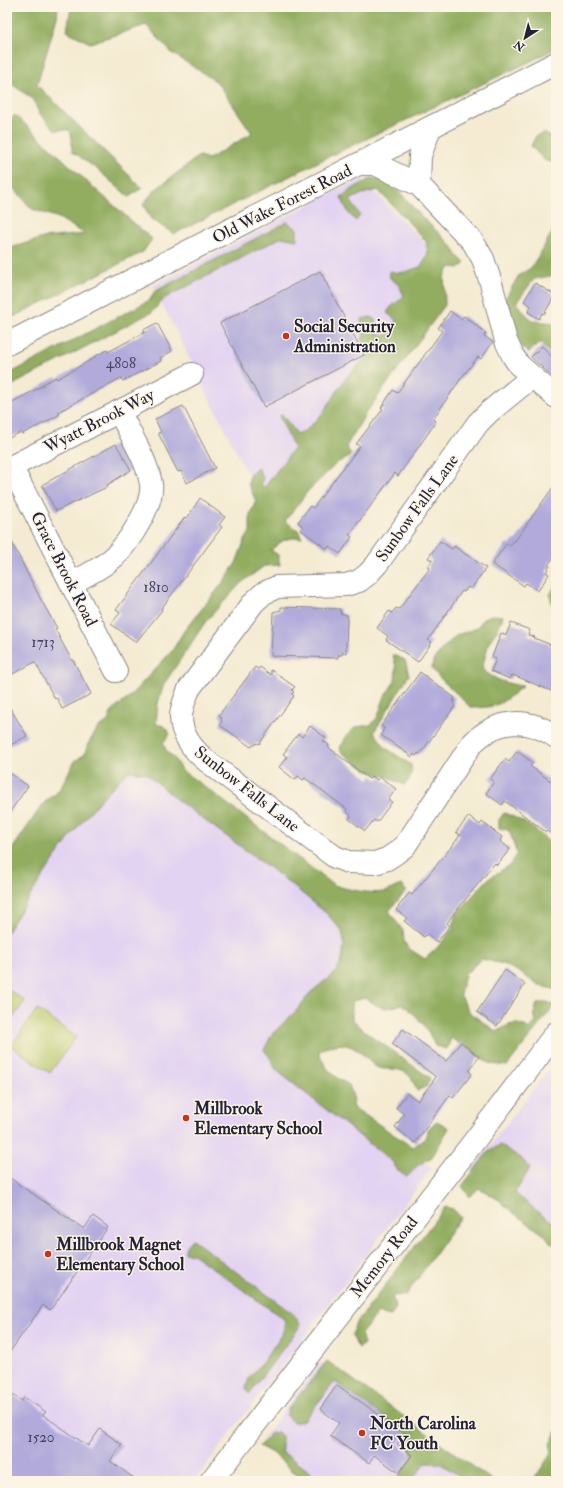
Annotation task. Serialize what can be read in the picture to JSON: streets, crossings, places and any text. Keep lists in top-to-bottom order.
{
  "streets": {
    "street": [
      "Old Wake Forest Road",
      "Wyatt Brook Way",
      "Sunbow Falls Lane",
      "Grace Brook Road",
      "Memory Road"
    ]
  },
  "crossings": [
    ["Wyatt Brook Way", "Grace Brook Road"]
  ],
  "places": [
    "Social Security Administration",
    "Millbrook Elementary School",
    "Millbrook Magnet Elementary School",
    "North Carolina FC Youth"
  ],
  "house_numbers": [
    "4808",
    "1810",
    "1713",
    "1520"
  ],
  "north": "bottom left"
}
